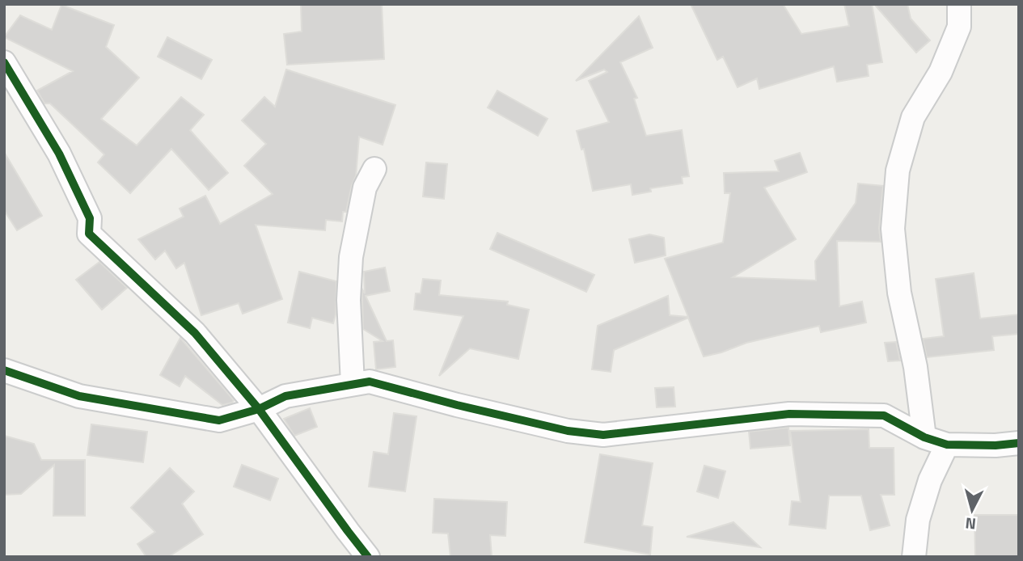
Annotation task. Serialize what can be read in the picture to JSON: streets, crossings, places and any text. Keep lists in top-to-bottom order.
{
  "north": "bottom"
}
